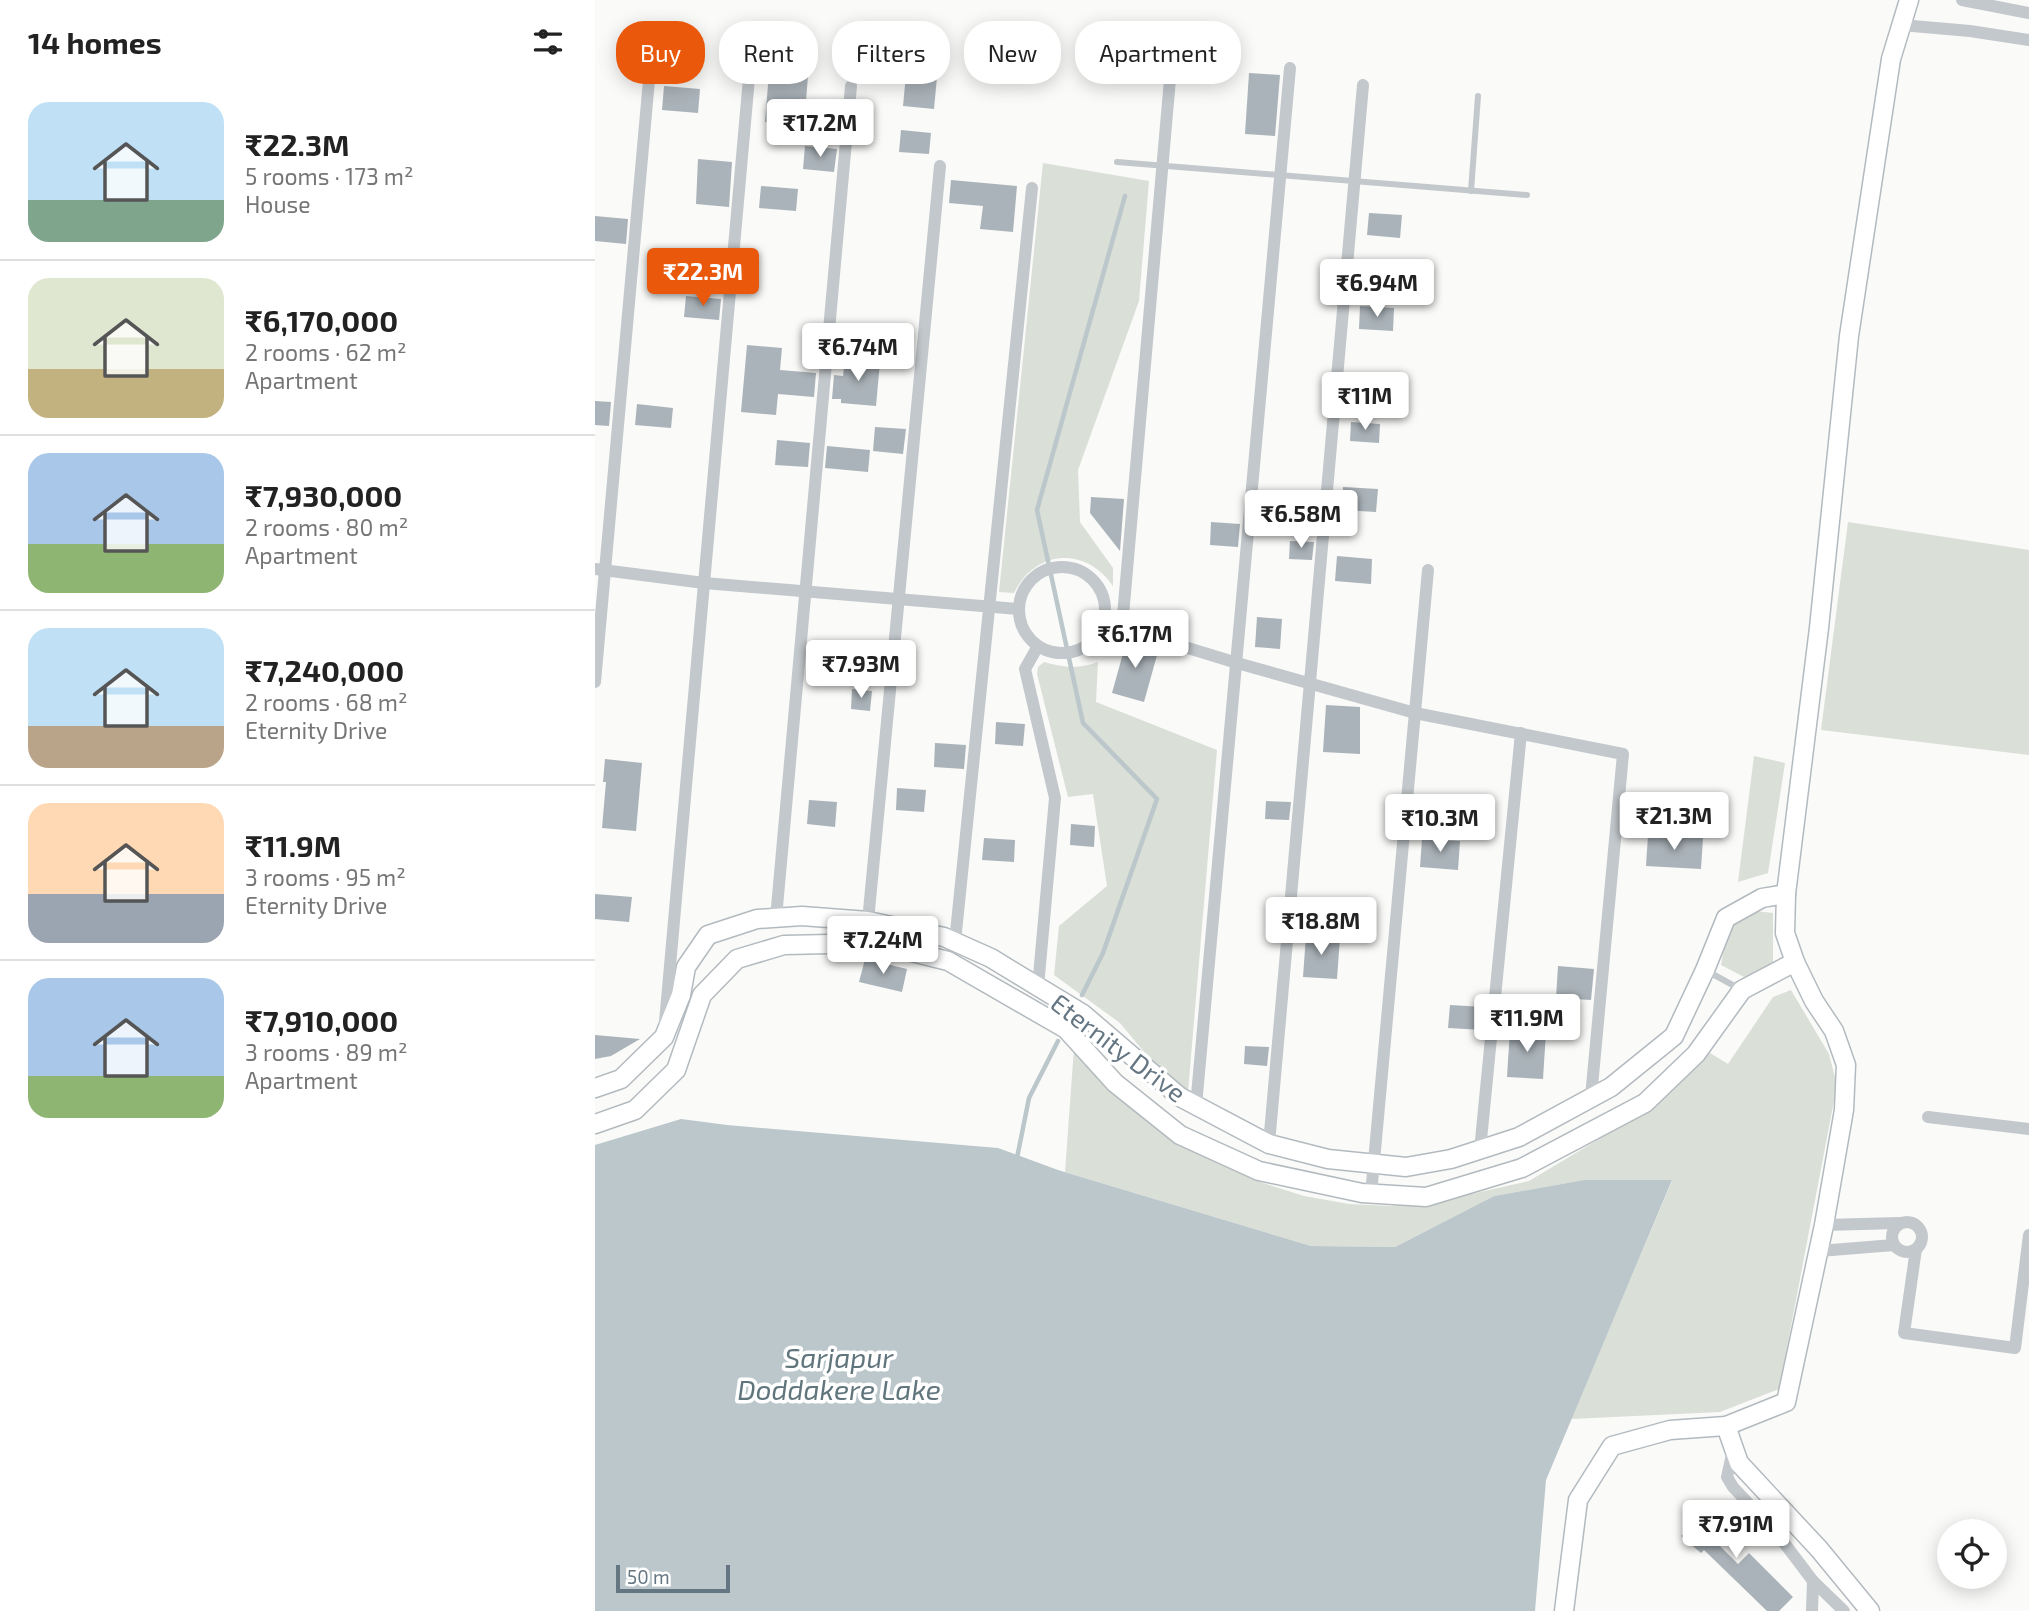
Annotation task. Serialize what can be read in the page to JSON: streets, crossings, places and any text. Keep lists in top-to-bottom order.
{
  "streets": {
    "street": ["Eternity Drive"]
  },
  "water": ["Sarjapur Doddakere Lake"],
  "scale_bar": "50 m",
  "page": {
    "heading": "14 homes",
    "chip": [
      "Buy",
      "Rent",
      "Filters",
      "New",
      "Apartment"
    ],
    "list": [
      {
        "name": "₹22.3M",
        "note": "5 rooms · 173 m² · House"
      },
      {
        "name": "₹6,170,000",
        "note": "2 rooms · 62 m² · Apartment"
      },
      {
        "name": "₹7,930,000",
        "note": "2 rooms · 80 m² · Apartment"
      },
      {
        "name": "₹7,240,000",
        "note": "2 rooms · 68 m² · Eternity Drive"
      },
      {
        "name": "₹11.9M",
        "note": "3 rooms · 95 m² · Eternity Drive"
      },
      {
        "name": "₹7,910,000",
        "note": "3 rooms · 89 m² · Apartment"
      }
    ],
    "price": [
      "₹17.2M",
      "₹22.3M",
      "₹6.94M",
      "₹6.74M",
      "₹11M",
      "₹6.58M",
      "₹6.17M",
      "₹7.93M",
      "₹21.3M",
      "₹10.3M",
      "₹18.8M",
      "₹7.24M",
      "₹11.9M",
      "₹7.91M"
    ],
    "scale": "50 m"
  }
}
